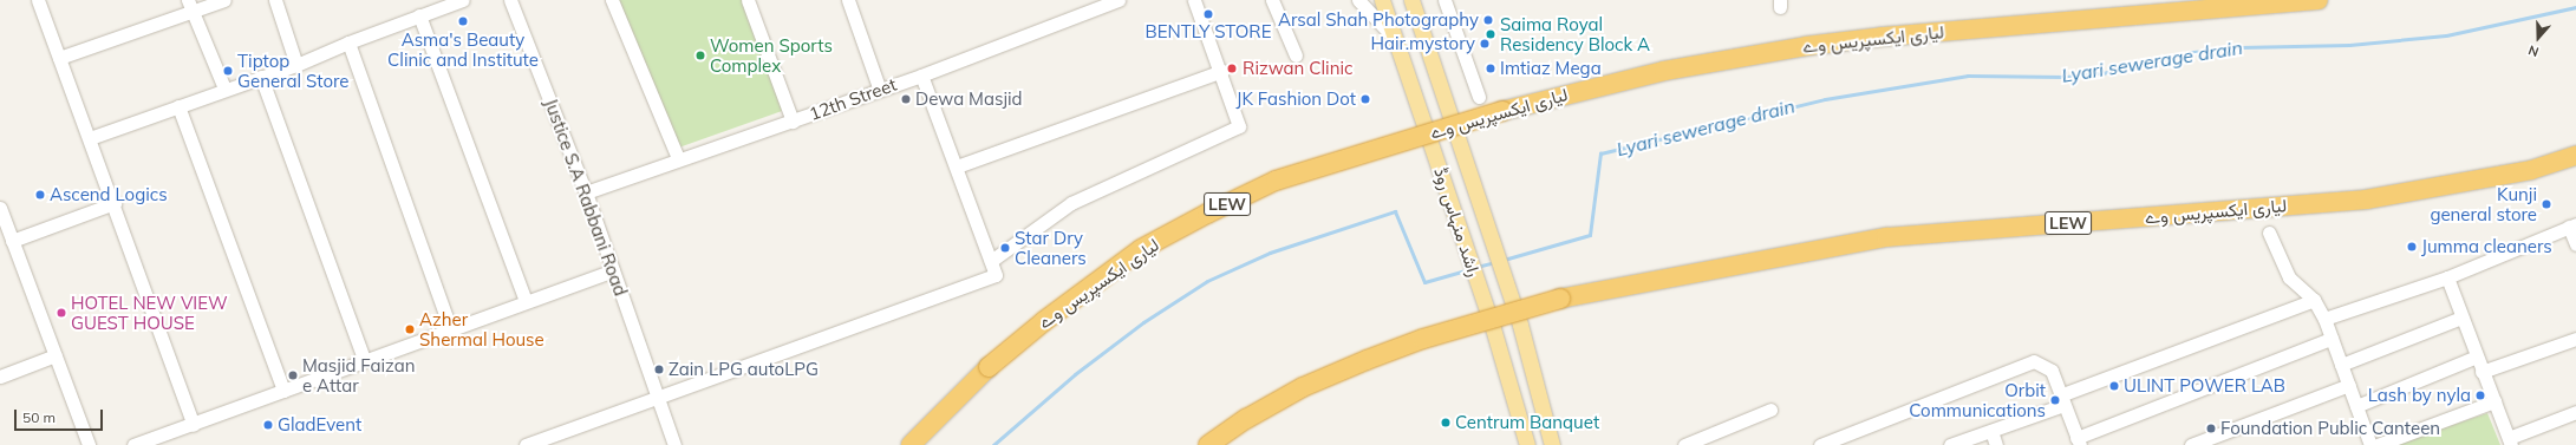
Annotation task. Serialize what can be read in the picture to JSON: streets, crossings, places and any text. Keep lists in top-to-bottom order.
{
  "streets": {
    "highway": ["لیاری ایکسپریس وے", "LEW"],
    "main road": ["راشد منہاس روڈ"],
    "street": ["12th Street", "Justice S.A Rabbani Road"]
  },
  "crossings": [
    ["12th Street", "Justice S.A Rabbani Road"]
  ],
  "water": ["Lyari sewerage drain"],
  "places": [
    "BENTLY STORE",
    "Arsal Shah Photography",
    "Asma's Beauty Clinic and Institute",
    "Saima Royal Residency Block A",
    "Hair.mystory",
    "Women Sports Complex",
    "Rizwan Clinic",
    "Imtiaz Mega",
    "Tiptop General Store",
    "Dewa Masjid",
    "JK Fashion Dot",
    "Ascend Logics",
    "Kunji general store",
    "Jumma cleaners",
    "Star Dry Cleaners",
    "HOTEL NEW VIEW GUEST HOUSE",
    "Azher Shermal House",
    "Zain LPG autoLPG",
    "Masjid Faizan e Attar",
    "ULINT POWER LAB",
    "Lash by nyla",
    "Orbit Communications",
    "Centrum Banquet",
    "GladEvent",
    "Foundation Public Canteen"
  ],
  "scale_bar": "50 m",
  "north": "bottom"
}
